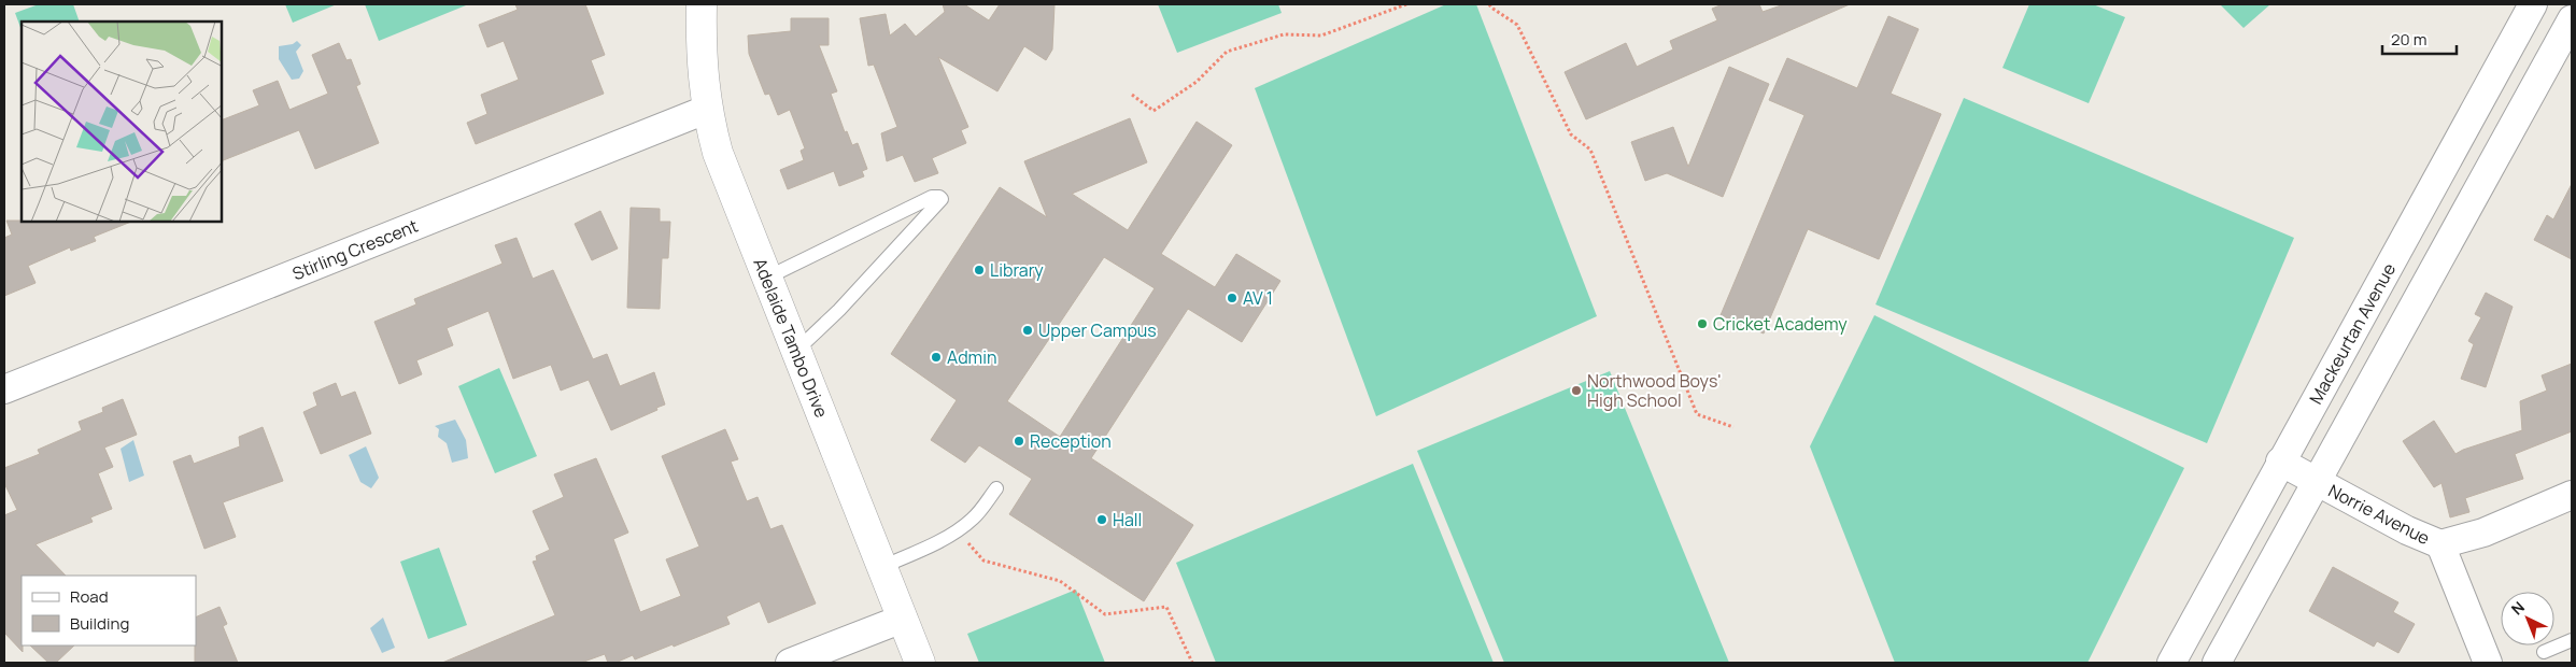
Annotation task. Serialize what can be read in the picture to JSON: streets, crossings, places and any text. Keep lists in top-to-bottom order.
{
  "streets": {
    "street": [
      "Stirling Crescent",
      "Mackeurtan Avenue",
      "Adelaide Tambo Drive",
      "Norrie Avenue"
    ]
  },
  "crossings": [
    ["Stirling Crescent", "Adelaide Tambo Drive"],
    ["Mackeurtan Avenue", "Norrie Avenue"]
  ],
  "places": [
    "Library",
    "AV 1",
    "Cricket Academy",
    "Upper Campus",
    "Admin",
    "Northwood Boys' High School",
    "Reception",
    "Hall"
  ],
  "legend": ["Road", "Building"],
  "scale_bar": "20 m",
  "north": "top left"
}
